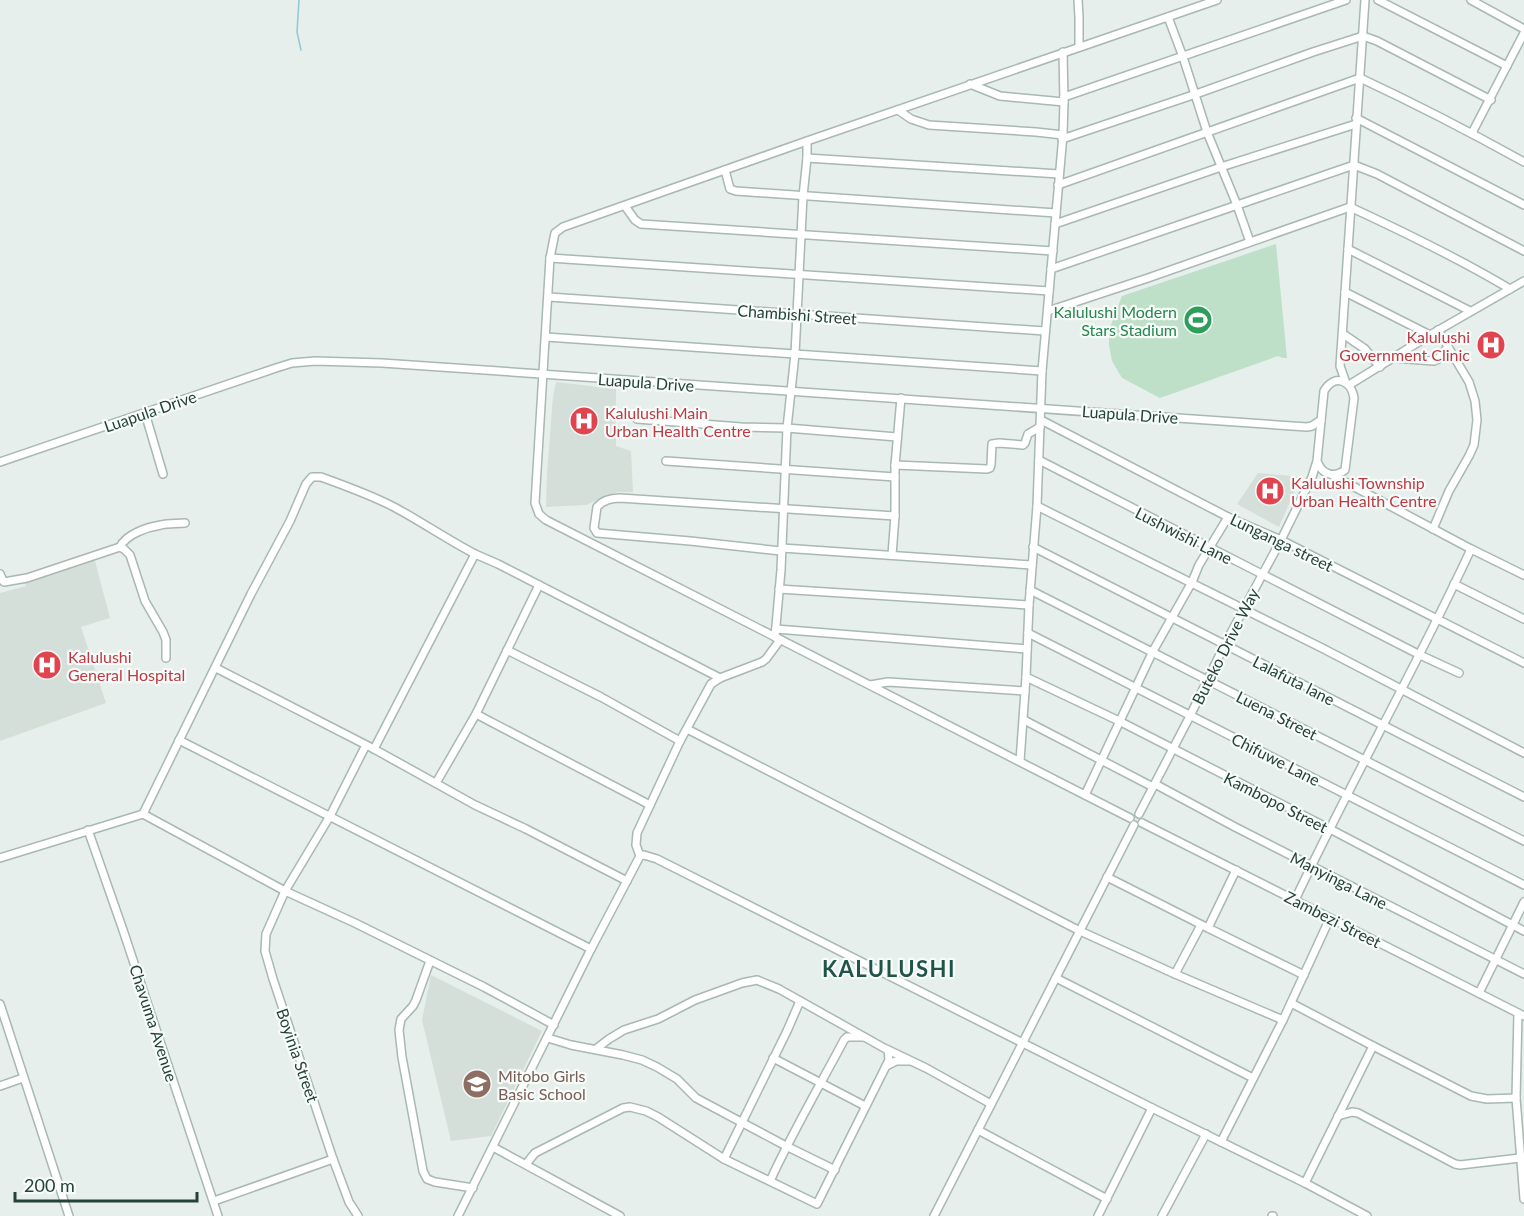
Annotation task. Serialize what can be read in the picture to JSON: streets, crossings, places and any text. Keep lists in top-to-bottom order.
{
  "streets": {
    "street": [
      "Chambishi Street",
      "Luapula Drive",
      "Lushwishi Lane",
      "Lunganga street",
      "Buteko Drive Way",
      "Lalafuta lane",
      "Luena Street",
      "Chifuwe Lane",
      "Kambopo Street",
      "Manyinga Lane",
      "Zambezi Street",
      "Chavuma Avenue",
      "Boyinia Street"
    ]
  },
  "crossings": [
    ["Lushwishi Lane", "Buteko Drive Way"],
    ["Lunganga street", "Buteko Drive Way"],
    ["Buteko Drive Way", "Lalafuta lane"],
    ["Buteko Drive Way", "Luena Street"],
    ["Buteko Drive Way", "Chifuwe Lane"],
    ["Buteko Drive Way", "Kambopo Street"],
    ["Buteko Drive Way", "Manyinga Lane"],
    ["Buteko Drive Way", "Zambezi Street"]
  ],
  "districts": ["KALULUSHI"],
  "places": {
    "sports": ["Kalulushi Modern Stars Stadium"],
    "hospital": [
      "Kalulushi Government Clinic",
      "Kalulushi Main Urban Health Centre",
      "Kalulushi Township Urban Health Centre",
      "Kalulushi General Hospital"
    ],
    "school or university": ["Mitobo Girls Basic School"]
  },
  "scale_bar": "200 m"
}
